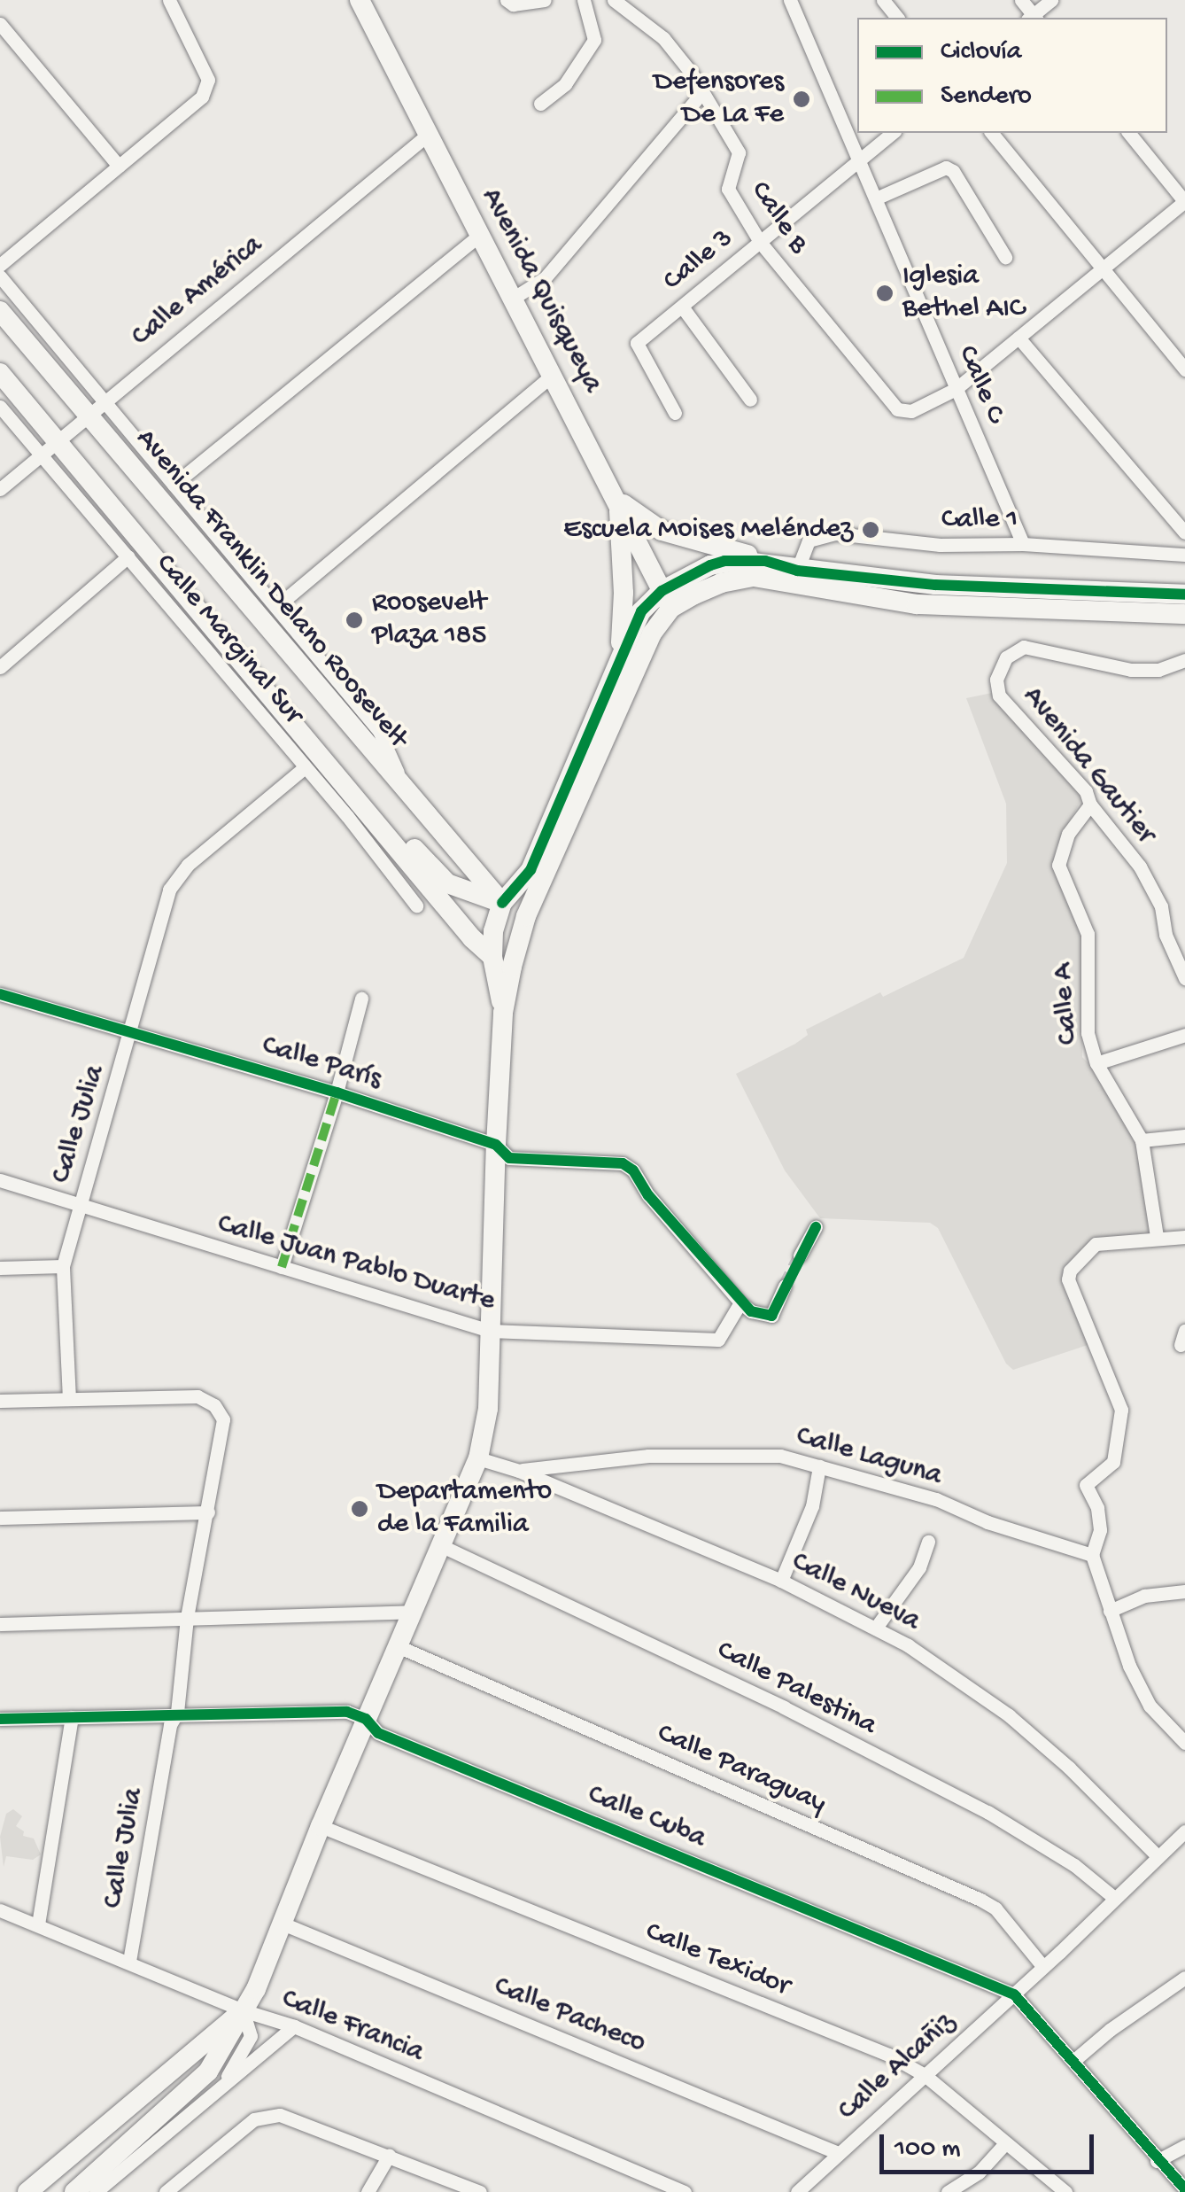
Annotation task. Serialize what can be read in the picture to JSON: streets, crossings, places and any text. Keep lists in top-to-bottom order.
{
  "streets": {
    "main road": ["Avenida Quisqueya", "Avenida Franklin Delano Roosevelt"],
    "street": [
      "Calle B",
      "Calle 3",
      "Calle América",
      "Calle C",
      "Calle 1",
      "Calle Marginal Sur",
      "Avenida Gautier",
      "Calle A",
      "Calle París",
      "Calle Julia",
      "Calle Juan Pablo Duarte",
      "Calle Laguna",
      "Calle Nueva",
      "Calle Palestina",
      "Calle Paraguay",
      "Calle Cuba",
      "Calle Texidor",
      "Calle Pacheco",
      "Calle Francia",
      "Calle Alcañiz"
    ]
  },
  "crossings": [
    ["Calle B", "Calle 3"],
    ["Calle B", "Calle C"],
    ["Calle 3", "Calle C"],
    ["Avenida Quisqueya", "Calle América"],
    ["Calle América", "Avenida Franklin Delano Roosevelt"],
    ["Calle América", "Calle Marginal Sur"],
    ["Calle C", "Calle 1"],
    ["Calle Marginal Sur", "Calle Julia"],
    ["Avenida Gautier", "Calle A"],
    ["Calle París", "Calle Julia"],
    ["Calle París", "Calle Juan Pablo Duarte"],
    ["Calle Julia", "Calle Juan Pablo Duarte"],
    ["Calle Julia", "Calle Cuba"],
    ["Calle Julia", "Calle Francia"],
    ["Calle Laguna", "Calle Nueva"],
    ["Calle Nueva", "Calle Alcañiz"],
    ["Calle Palestina", "Calle Alcañiz"],
    ["Calle Paraguay", "Calle Alcañiz"],
    ["Calle Cuba", "Calle Alcañiz"],
    ["Calle Texidor", "Calle Alcañiz"],
    ["Calle Pacheco", "Calle Alcañiz"]
  ],
  "places": [
    "Defensores De La Fe",
    "Iglesia Bethel AIC",
    "Escuela Moises Meléndez",
    "Roosevelt Plaza 185",
    "Departamento de la Familia"
  ],
  "legend": ["Ciclovía", "Sendero"],
  "scale_bar": "100 m"
}
